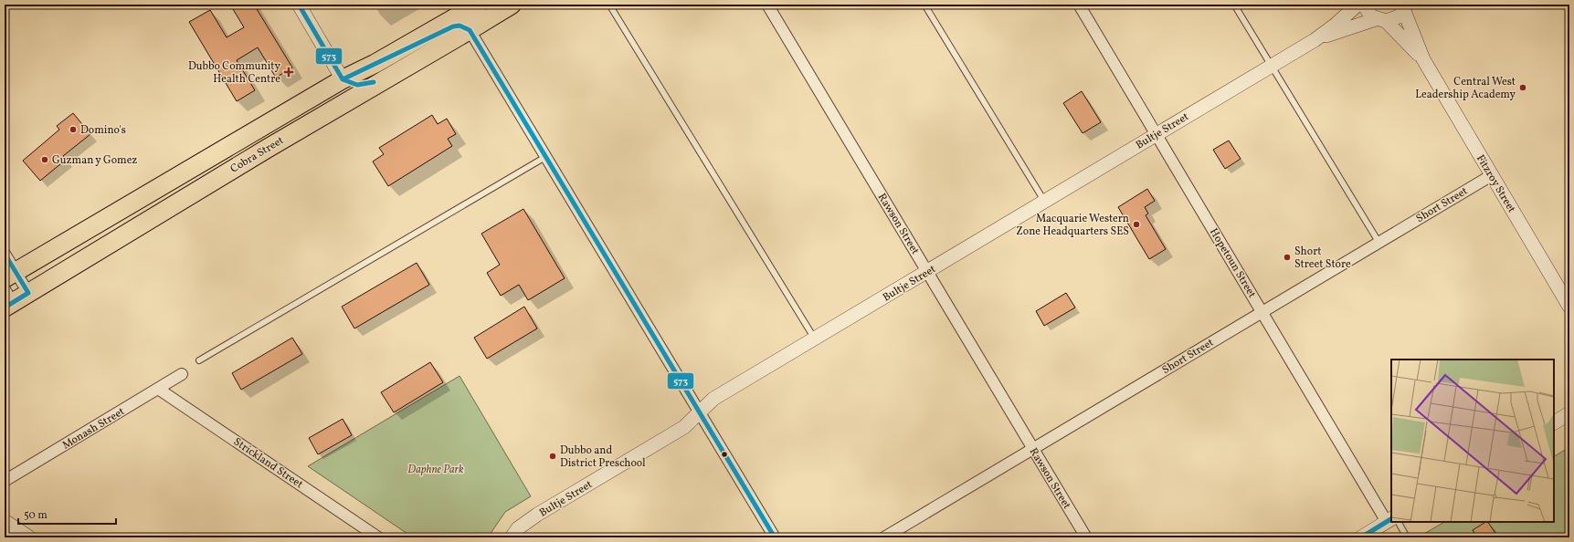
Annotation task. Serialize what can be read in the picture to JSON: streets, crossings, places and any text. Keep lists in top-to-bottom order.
{
  "streets": {
    "highway": ["Cobra Street"],
    "street": [
      "Bultje Street",
      "Fitzroy Street",
      "Short Street",
      "Rawson Street",
      "Hopetoun Street",
      "Monash Street",
      "Strickland Street"
    ]
  },
  "crossings": [
    ["Bultje Street", "Fitzroy Street"],
    ["Bultje Street", "Rawson Street"],
    ["Bultje Street", "Hopetoun Street"],
    ["Fitzroy Street", "Short Street"],
    ["Short Street", "Rawson Street"],
    ["Short Street", "Hopetoun Street"],
    ["Monash Street", "Strickland Street"]
  ],
  "parks": ["Daphne Park"],
  "places": {
    "health": ["Dubbo Community Health Centre"],
    "other": [
      "Central West Leadership Academy",
      "Domino's",
      "Guzman y Gomez",
      "Macquarie Western Zone Headquarters SES",
      "Short Street Store",
      "Dubbo and District Preschool"
    ]
  },
  "lines": ["transit line 573"],
  "scale_bar": "50 m"
}
